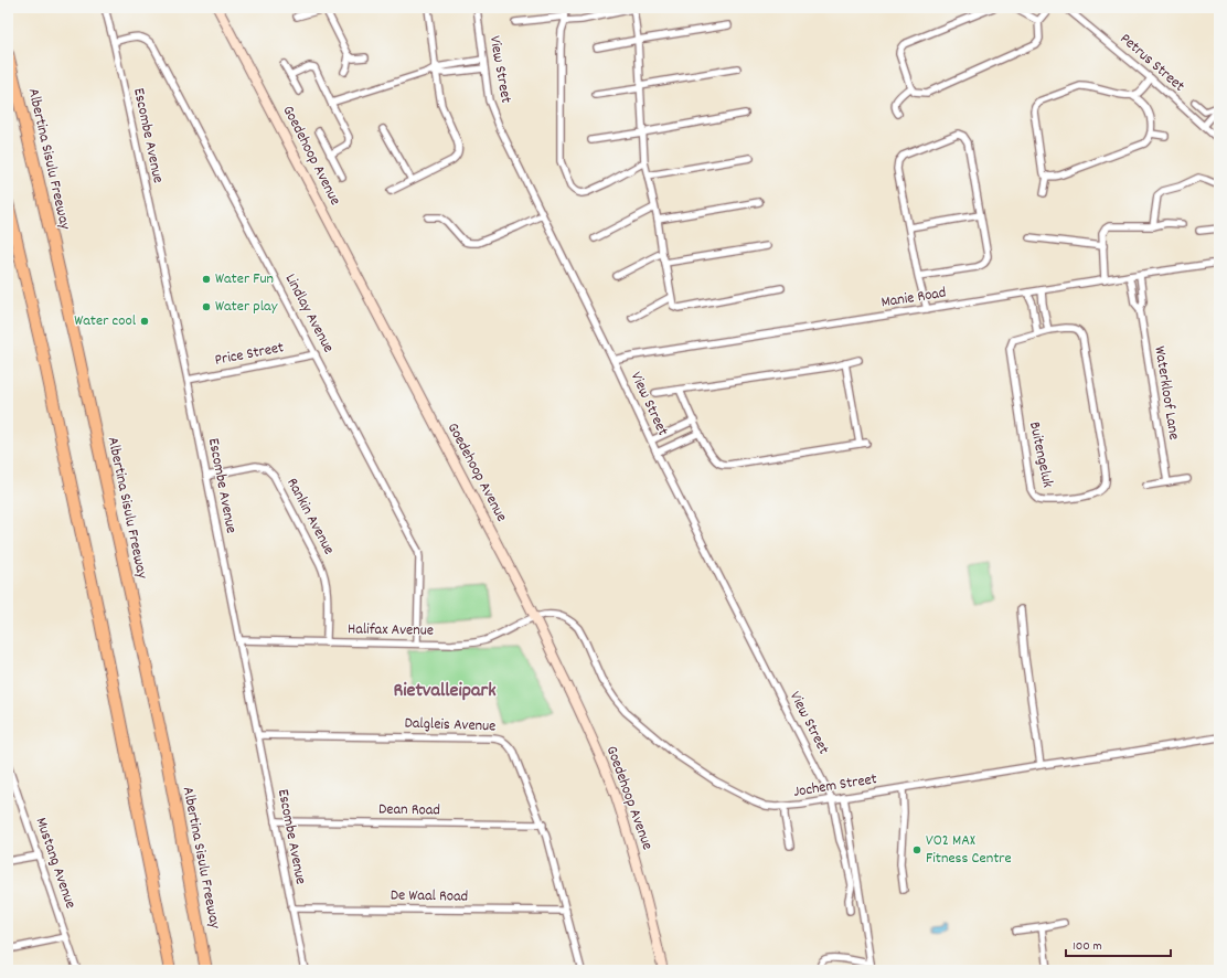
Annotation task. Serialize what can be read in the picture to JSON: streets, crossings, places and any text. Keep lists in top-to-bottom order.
{
  "streets": {
    "highway": ["Albertina Sisulu Freeway"],
    "main road": ["Goedehoop Avenue"],
    "street": [
      "Petrus Street",
      "View Street",
      "Escombe Avenue",
      "Manie Road",
      "Lindlay Avenue",
      "Price Street",
      "Waterkloof Lane",
      "Buitengeluk",
      "Rankin Avenue",
      "Halifax Avenue",
      "Dalgleis Avenue",
      "Jochem Street",
      "Dean Road",
      "Mustang Avenue",
      "De Waal Road"
    ]
  },
  "crossings": [
    ["View Street", "Manie Road"],
    ["View Street", "Jochem Street"],
    ["Escombe Avenue", "Lindlay Avenue"],
    ["Escombe Avenue", "Price Street"],
    ["Escombe Avenue", "Rankin Avenue"],
    ["Escombe Avenue", "Halifax Avenue"],
    ["Escombe Avenue", "Dalgleis Avenue"],
    ["Escombe Avenue", "Dean Road"],
    ["Escombe Avenue", "De Waal Road"],
    ["Goedehoop Avenue", "Halifax Avenue"],
    ["Goedehoop Avenue", "Jochem Street"],
    ["Manie Road", "Waterkloof Lane"],
    ["Lindlay Avenue", "Price Street"],
    ["Lindlay Avenue", "Halifax Avenue"],
    ["Rankin Avenue", "Halifax Avenue"],
    ["Halifax Avenue", "Jochem Street"],
    ["Dalgleis Avenue", "Dean Road"],
    ["Dalgleis Avenue", "De Waal Road"]
  ],
  "districts": ["Rietvalleipark"],
  "places": [
    "Water Fun",
    "Water play",
    "Water cool",
    "VO2 MAX Fitness Centre"
  ],
  "scale_bar": "100 m"
}
